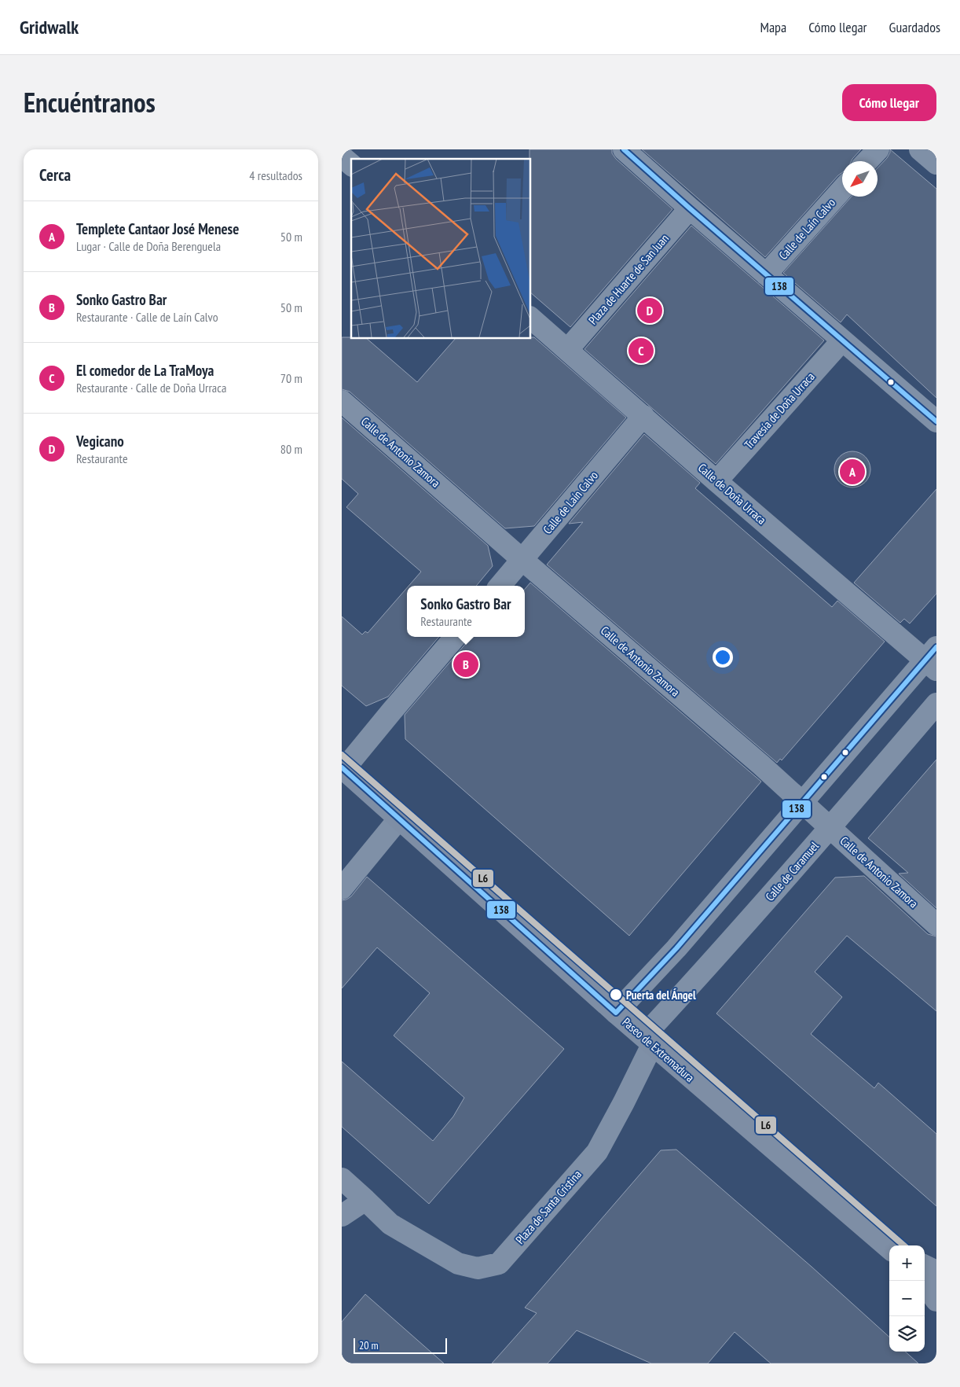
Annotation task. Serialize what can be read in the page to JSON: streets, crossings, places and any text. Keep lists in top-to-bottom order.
{
  "streets": {
    "main road": ["Paseo de Extremadura"],
    "street": [
      "Calle de Laín Calvo",
      "Plaza de Huarte de San Juan",
      "Travesía de Doña Urraca",
      "Calle de Antonio Zamora",
      "Calle de Doña Urraca",
      "Calle de Caramuel",
      "Plaza de Santa Cristina"
    ]
  },
  "crossings": [
    ["Calle de Laín Calvo", "Calle de Antonio Zamora"],
    ["Calle de Laín Calvo", "Calle de Doña Urraca"],
    ["Plaza de Huarte de San Juan", "Calle de Doña Urraca"],
    ["Travesía de Doña Urraca", "Calle de Doña Urraca"],
    ["Calle de Antonio Zamora", "Calle de Caramuel"],
    ["Calle de Caramuel", "Paseo de Extremadura"],
    ["Calle de Caramuel", "Plaza de Santa Cristina"],
    ["Paseo de Extremadura", "Plaza de Santa Cristina"]
  ],
  "places": ["Puerta del Ángel"],
  "lines": ["transit line 138", "transit line L6"],
  "scale_bar": "20 m",
  "north": "bottom left",
  "page": {
    "header": "Gridwalk",
    "nav": ["Mapa", "Cómo llegar", "Guardados"],
    "title": "Encuéntranos",
    "buttons": "Cómo llegar",
    "heading": ["Cerca", "4 resultados"],
    "list": [
      {
        "mark": "A",
        "name": "Templete Cantaor José Menese",
        "note": "Lugar · Calle de Doña Berenguela",
        "value": "50 m"
      },
      {
        "mark": "B",
        "name": "Sonko Gastro Bar",
        "note": "Restaurante · Calle de Laín Calvo",
        "value": "50 m"
      },
      {
        "mark": "C",
        "name": "El comedor de La TraMoya",
        "note": "Restaurante · Calle de Doña Urraca",
        "value": "70 m"
      },
      {
        "mark": "D",
        "name": "Vegicano",
        "note": "Restaurante",
        "value": "80 m"
      }
    ],
    "pins": [
      "D",
      "C",
      "A",
      "B"
    ],
    "popup": ["Sonko Gastro Bar", "Restaurante"],
    "map_buttons": ["+", "−"],
    "scale": "20 m"
  }
}
